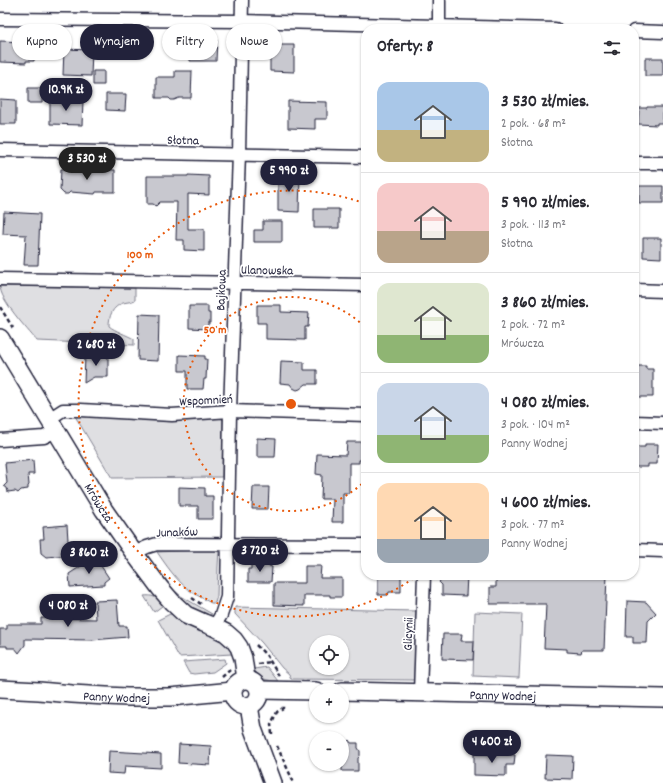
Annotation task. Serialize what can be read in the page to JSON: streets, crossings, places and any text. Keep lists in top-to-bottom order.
{
  "streets": {
    "street": [
      "Słotna",
      "Ulanowska",
      "Bajkowa",
      "Wspomnień",
      "Mrówcza",
      "Junaków",
      "Glicynii",
      "Panny Wodnej"
    ]
  },
  "crossings": [
    ["Słotna", "Bajkowa"],
    ["Ulanowska", "Bajkowa"],
    ["Bajkowa", "Wspomnień"],
    ["Bajkowa", "Mrówcza"],
    ["Bajkowa", "Junaków"],
    ["Wspomnień", "Mrówcza"],
    ["Mrówcza", "Junaków"],
    ["Glicynii", "Panny Wodnej"]
  ],
  "page": {
    "chip": [
      "Kupno",
      "Wynajem",
      "Filtry",
      "Nowe"
    ],
    "heading": "Oferty: 8",
    "list": [
      {
        "name": "3 530 zł/mies.",
        "note": "2 pok. · 68 m² · Słotna"
      },
      {
        "name": "5 990 zł/mies.",
        "note": "3 pok. · 113 m² · Słotna"
      },
      {
        "name": "3 860 zł/mies.",
        "note": "2 pok. · 72 m² · Mrówcza"
      },
      {
        "name": "4 080 zł/mies.",
        "note": "3 pok. · 104 m² · Panny Wodnej"
      },
      {
        "name": "4 600 zł/mies.",
        "note": "3 pok. · 77 m² · Panny Wodnej"
      }
    ],
    "price": [
      "10.9K zł",
      "3 530 zł",
      "5 990 zł",
      "2 680 zł",
      "3 720 zł",
      "3 860 zł",
      "4 080 zł",
      "4 600 zł"
    ],
    "map_buttons": ["+", "−"]
  },
  "rings": ["100 m", "50 m"]
}
